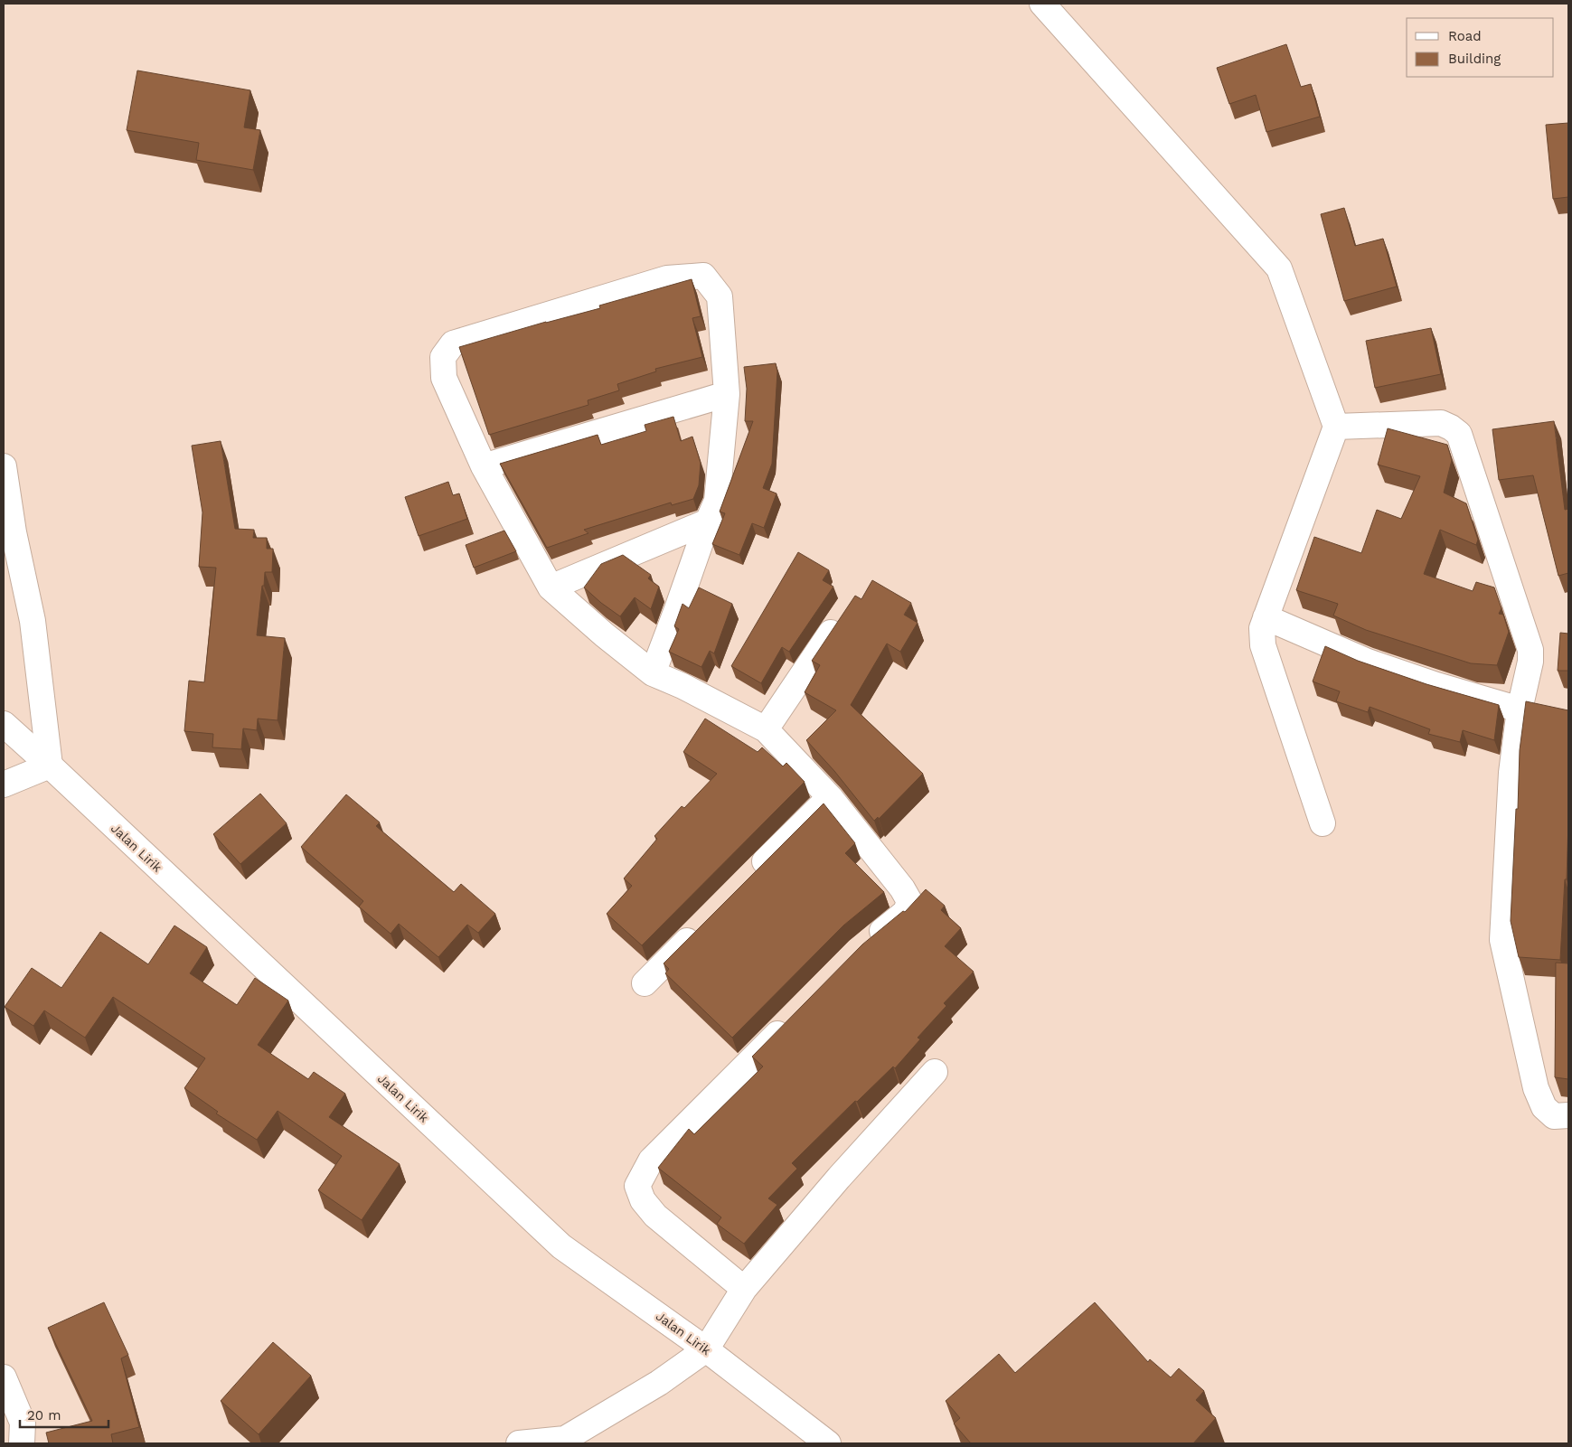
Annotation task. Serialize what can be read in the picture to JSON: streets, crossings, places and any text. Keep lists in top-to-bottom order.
{
  "streets": {
    "street": ["Jalan Lirik"]
  },
  "legend": ["Road", "Building"],
  "scale_bar": "20 m"
}
